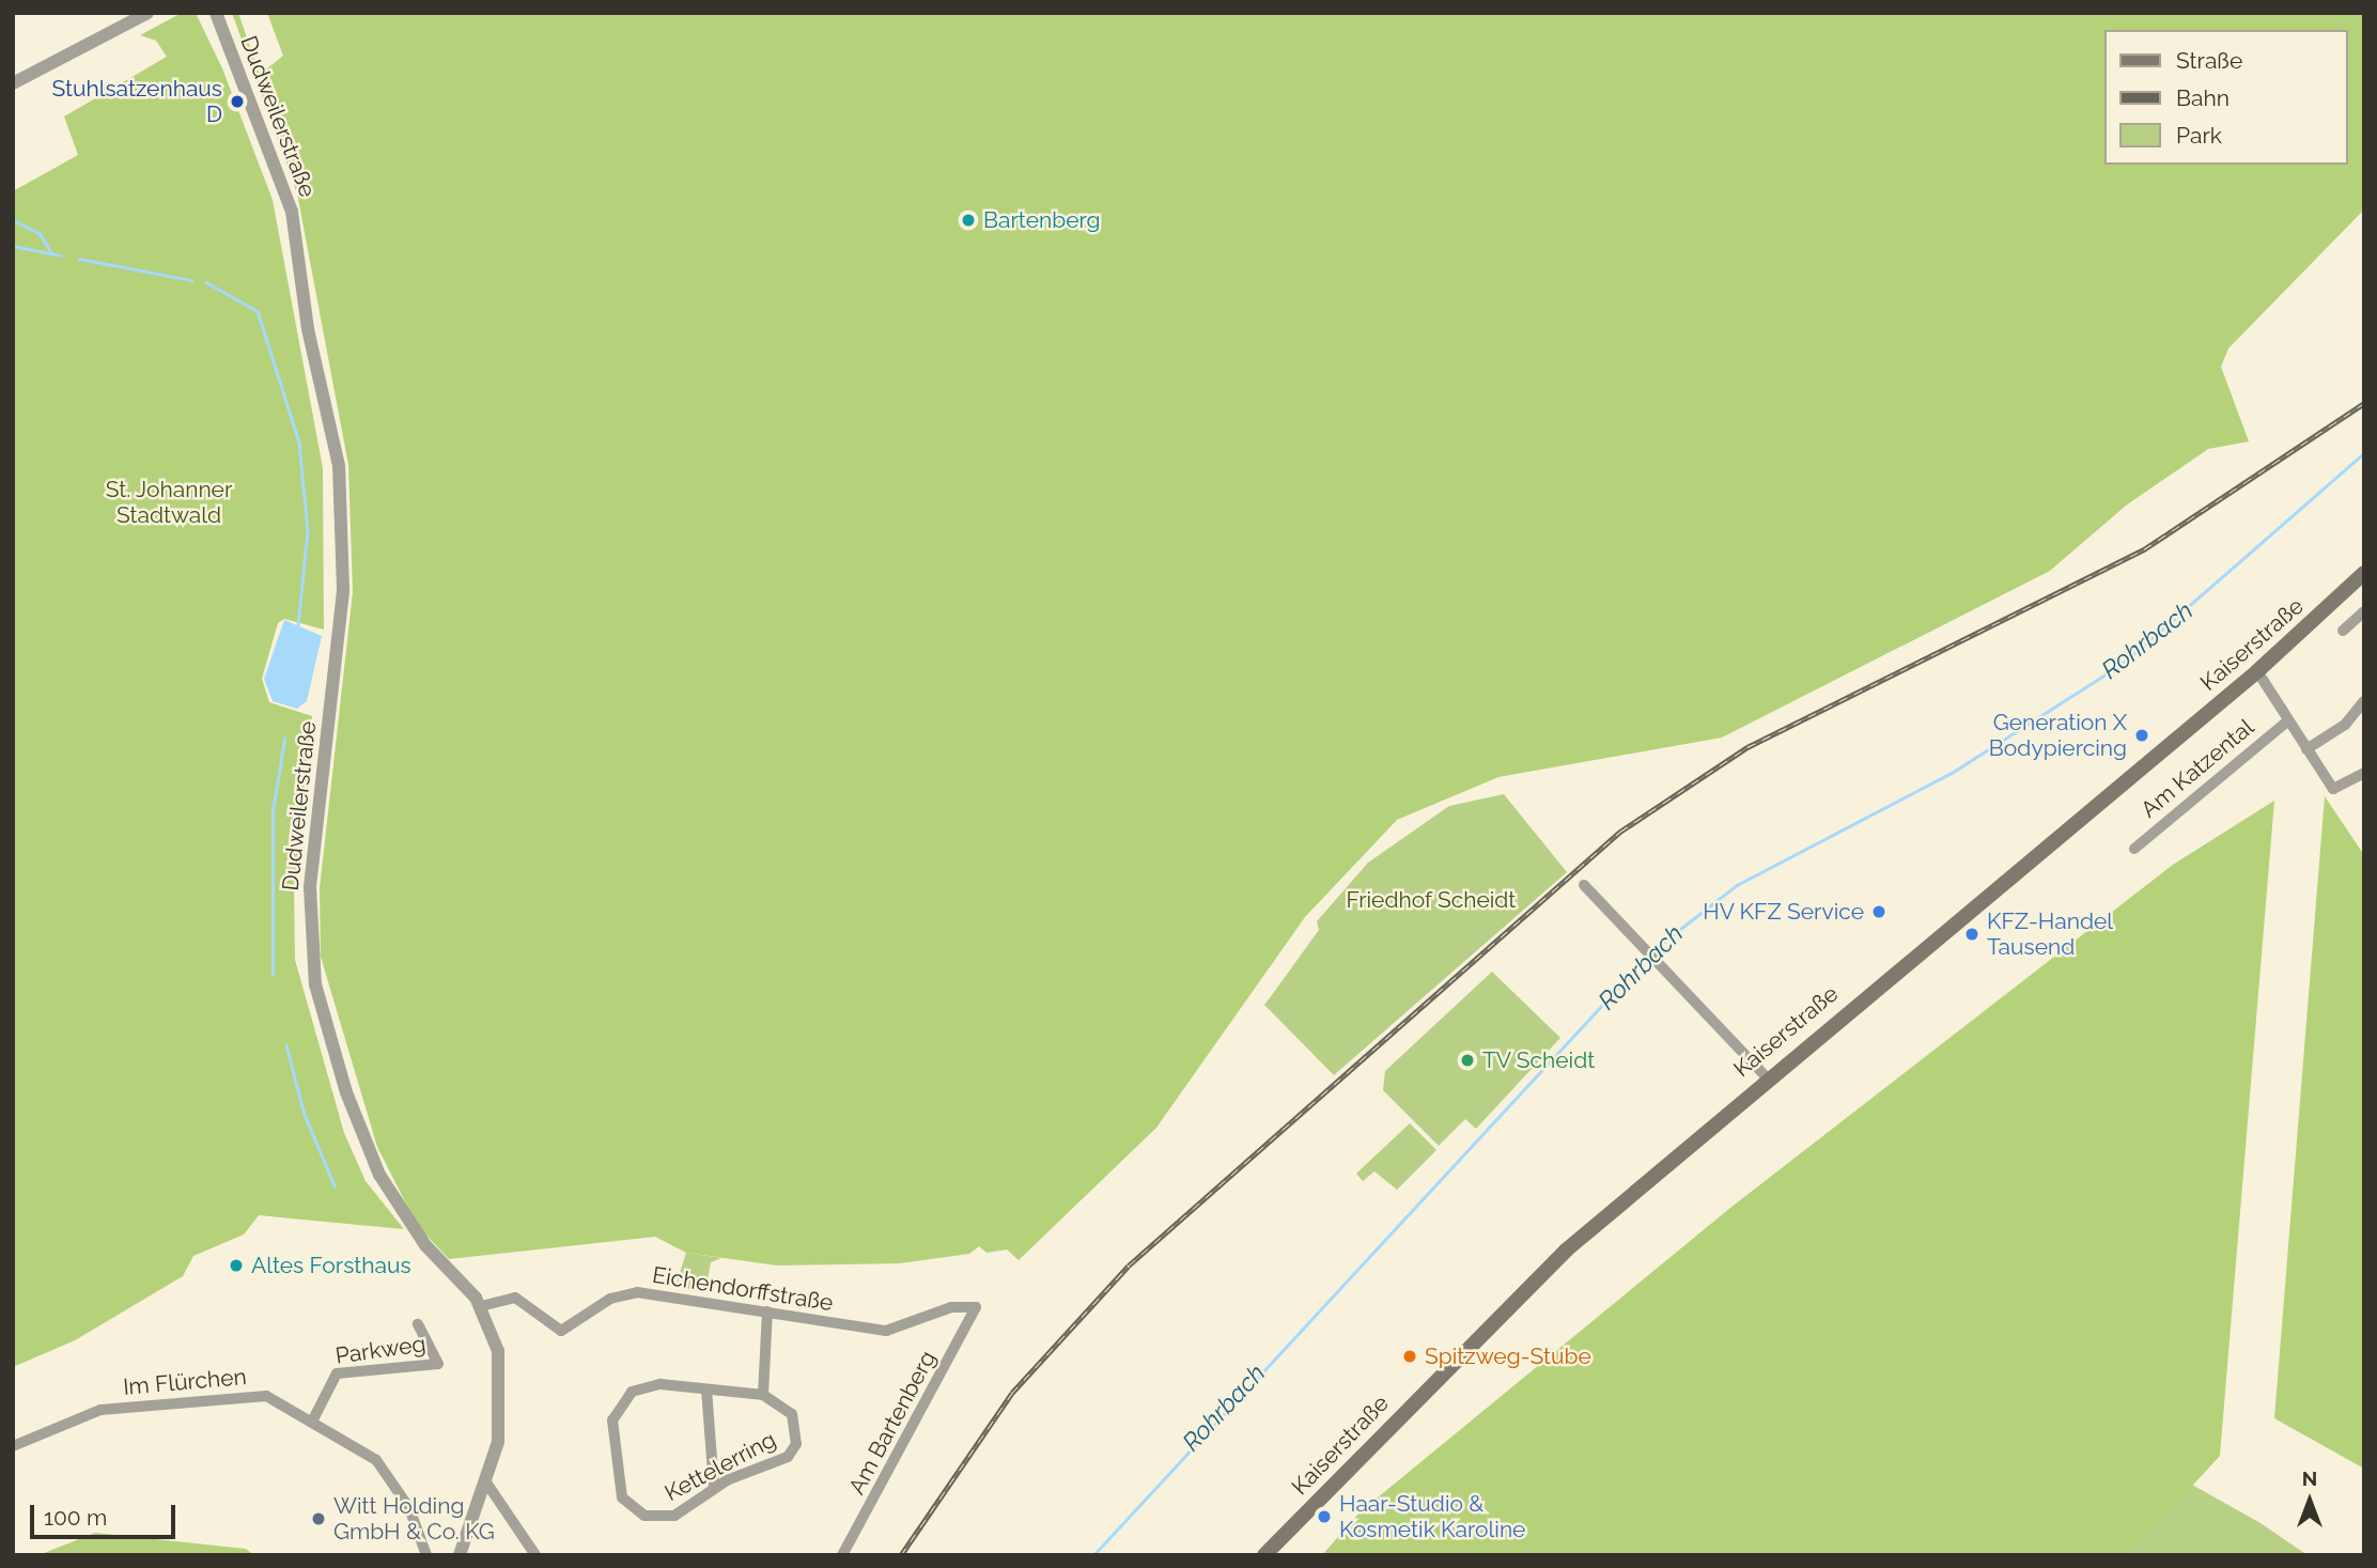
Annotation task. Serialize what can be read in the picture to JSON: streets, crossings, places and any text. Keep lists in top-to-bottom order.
{
  "streets": {
    "main road": ["Kaiserstraße"],
    "street": [
      "Dudweilerstraße",
      "Am Katzental",
      "Eichendorffstraße",
      "Parkweg",
      "Im Flürchen",
      "Am Bartenberg",
      "Kettelerring"
    ]
  },
  "crossings": [
    ["Dudweilerstraße", "Eichendorffstraße"],
    ["Eichendorffstraße", "Am Bartenberg"],
    ["Eichendorffstraße", "Kettelerring"],
    ["Parkweg", "Im Flürchen"]
  ],
  "water": ["Rohrbach"],
  "parks": ["St. Johanner Stadtwald", "Friedhof Scheidt"],
  "places": [
    "Stuhlsatzenhaus D",
    "Bartenberg",
    "Generation X Bodypiercing",
    "HV KFZ Service",
    "KFZ-Handel Tausend",
    "TV Scheidt",
    "Altes Forsthaus",
    "Spitzweg-Stube",
    "Haar-Studio & Kosmetik Karoline",
    "Witt Holding GmbH & Co. KG"
  ],
  "legend": ["Straße", "Bahn", "Park"],
  "scale_bar": "100 m",
  "north": "top"
}
